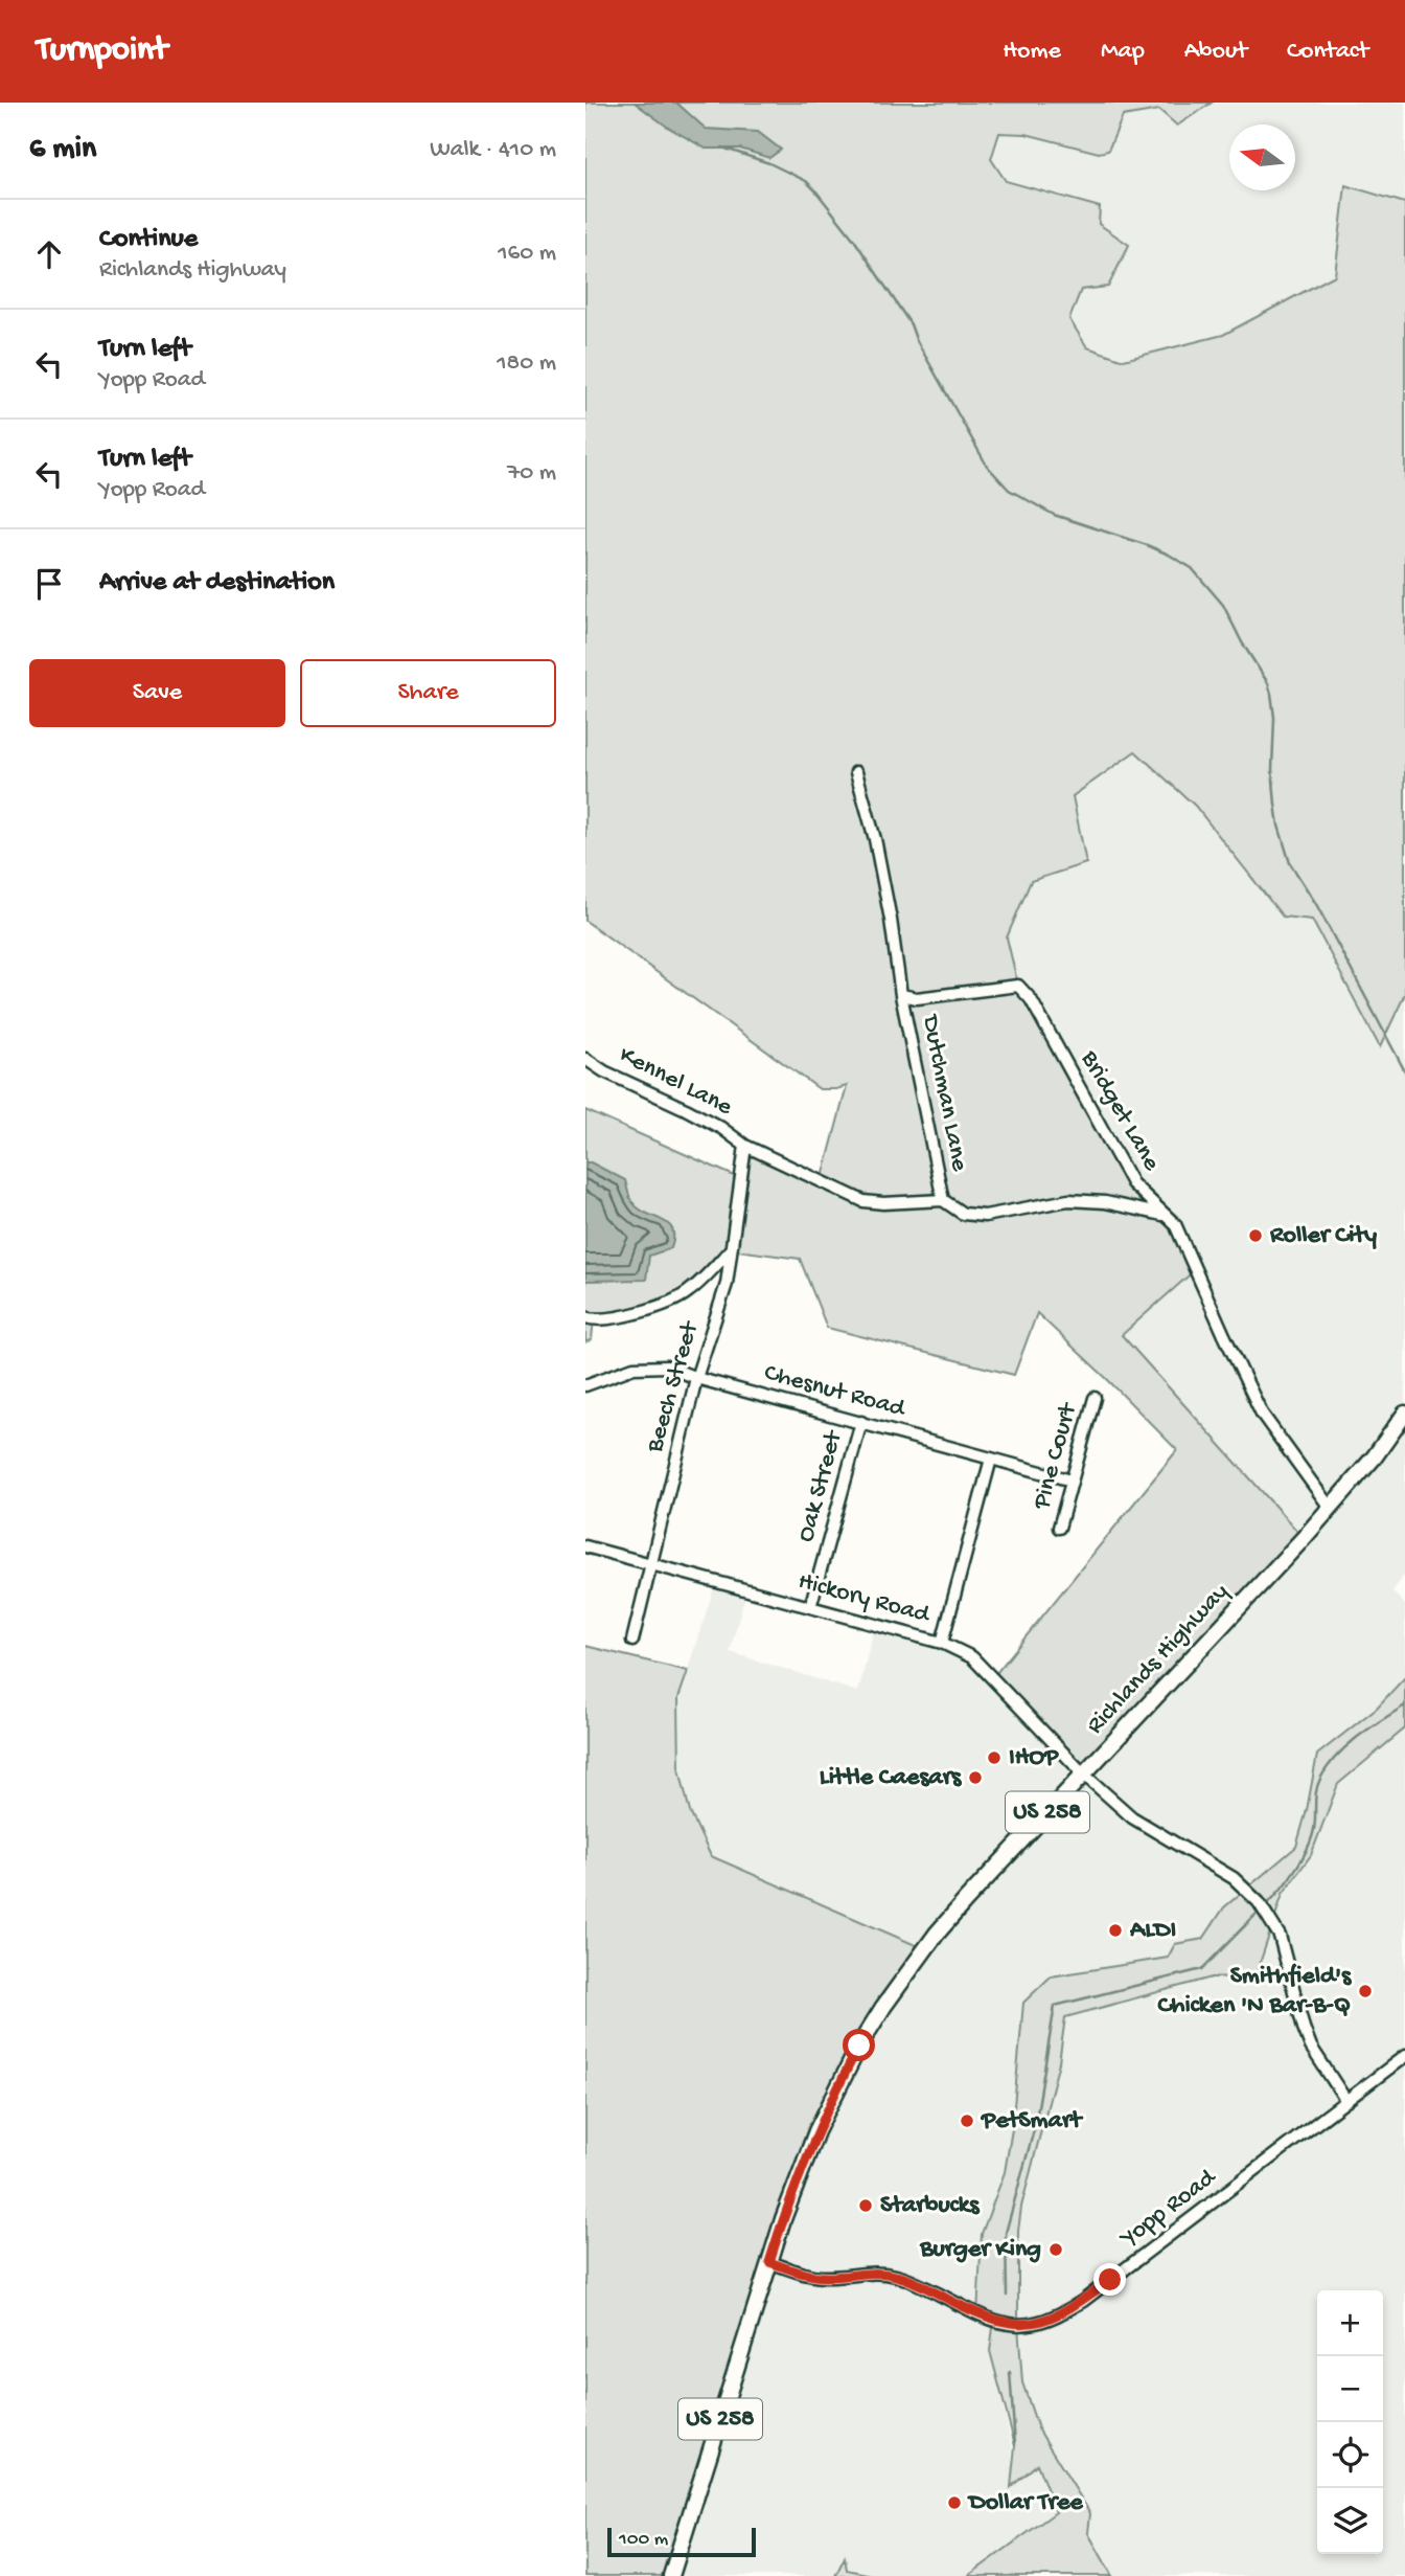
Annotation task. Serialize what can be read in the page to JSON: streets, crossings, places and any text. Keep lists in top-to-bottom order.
{
  "streets": {
    "main road": ["Richlands Highway", "US 258"],
    "street": [
      "Kennel Lane",
      "Dutchman Lane",
      "Bridget Lane",
      "Beech Street",
      "Chesnut Road",
      "Pine Court",
      "Oak Street",
      "Hickory Road",
      "Yopp Road"
    ]
  },
  "crossings": [
    ["Kennel Lane", "Dutchman Lane"],
    ["Kennel Lane", "Beech Street"],
    ["Dutchman Lane", "Bridget Lane"],
    ["Bridget Lane", "Richlands Highway"],
    ["Beech Street", "Chesnut Road"],
    ["Beech Street", "Hickory Road"],
    ["Chesnut Road", "Pine Court"],
    ["Chesnut Road", "Oak Street"],
    ["Oak Street", "Hickory Road"],
    ["Hickory Road", "Richlands Highway"],
    ["Hickory Road", "Yopp Road"],
    ["Richlands Highway", "Yopp Road"]
  ],
  "places": [
    "Roller City",
    "IHOP",
    "Little Caesars",
    "ALDI",
    "Smithfield's Chicken 'N Bar-B-Q",
    "PetSmart",
    "Starbucks",
    "Burger King",
    "Dollar Tree"
  ],
  "scale_bar": "100 m",
  "north": "left",
  "page": {
    "header": "Turnpoint",
    "nav": [
      "Home",
      "Map",
      "About",
      "Contact"
    ],
    "heading": ["6 min", "Walk · 410 m"],
    "list": [
      ["Continue", "Richlands Highway", "160 m"],
      ["Turn left", "Yopp Road", "180 m"],
      ["Turn left", "Yopp Road", "70 m"],
      "Arrive at destination"
    ],
    "buttons": ["Save", "Share"],
    "map_buttons": ["+", "−"],
    "scale": "100 m"
  }
}
